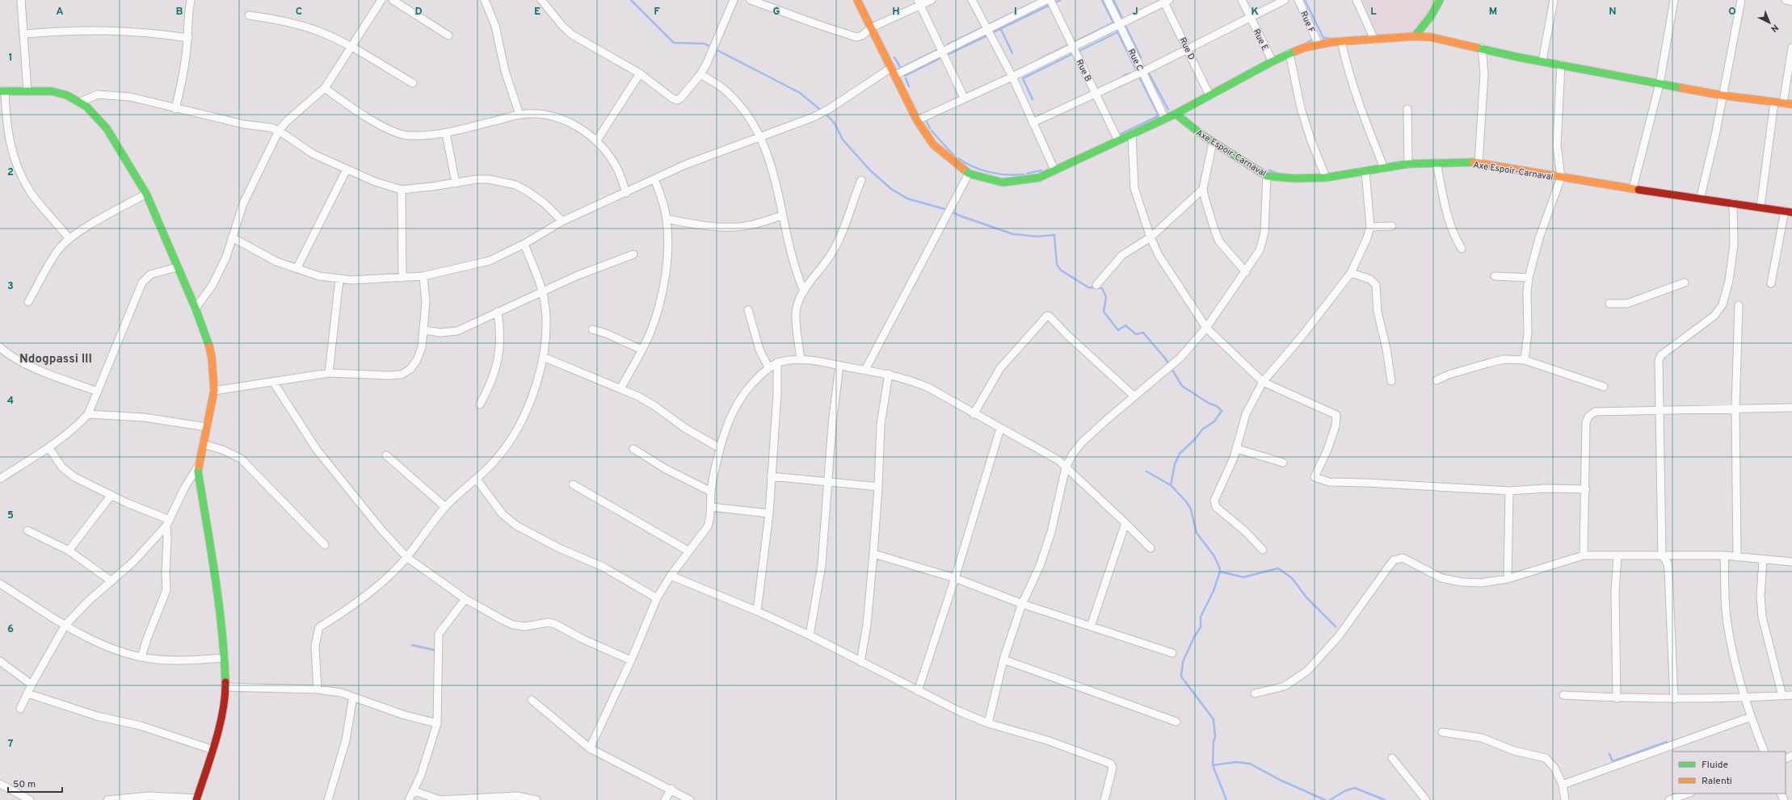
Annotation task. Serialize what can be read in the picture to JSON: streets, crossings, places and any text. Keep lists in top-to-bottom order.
{
  "streets": {
    "main road": ["Axe Espoir-Carnaval"],
    "street": [
      "Rue F",
      "Rue E",
      "Rue D",
      "Rue C",
      "Rue B"
    ]
  },
  "districts": ["Ndogpassi III"],
  "legend": ["Fluide", "Ralenti"],
  "scale_bar": "50 m",
  "north": "bottom right",
  "grid": {
    "columns": [
      "A",
      "B",
      "C",
      "D",
      "E",
      "F",
      "G",
      "H",
      "I",
      "J",
      "K",
      "L",
      "M",
      "N",
      "O"
    ],
    "rows": [
      "1",
      "2",
      "3",
      "4",
      "5",
      "6",
      "7"
    ]
  }
}
